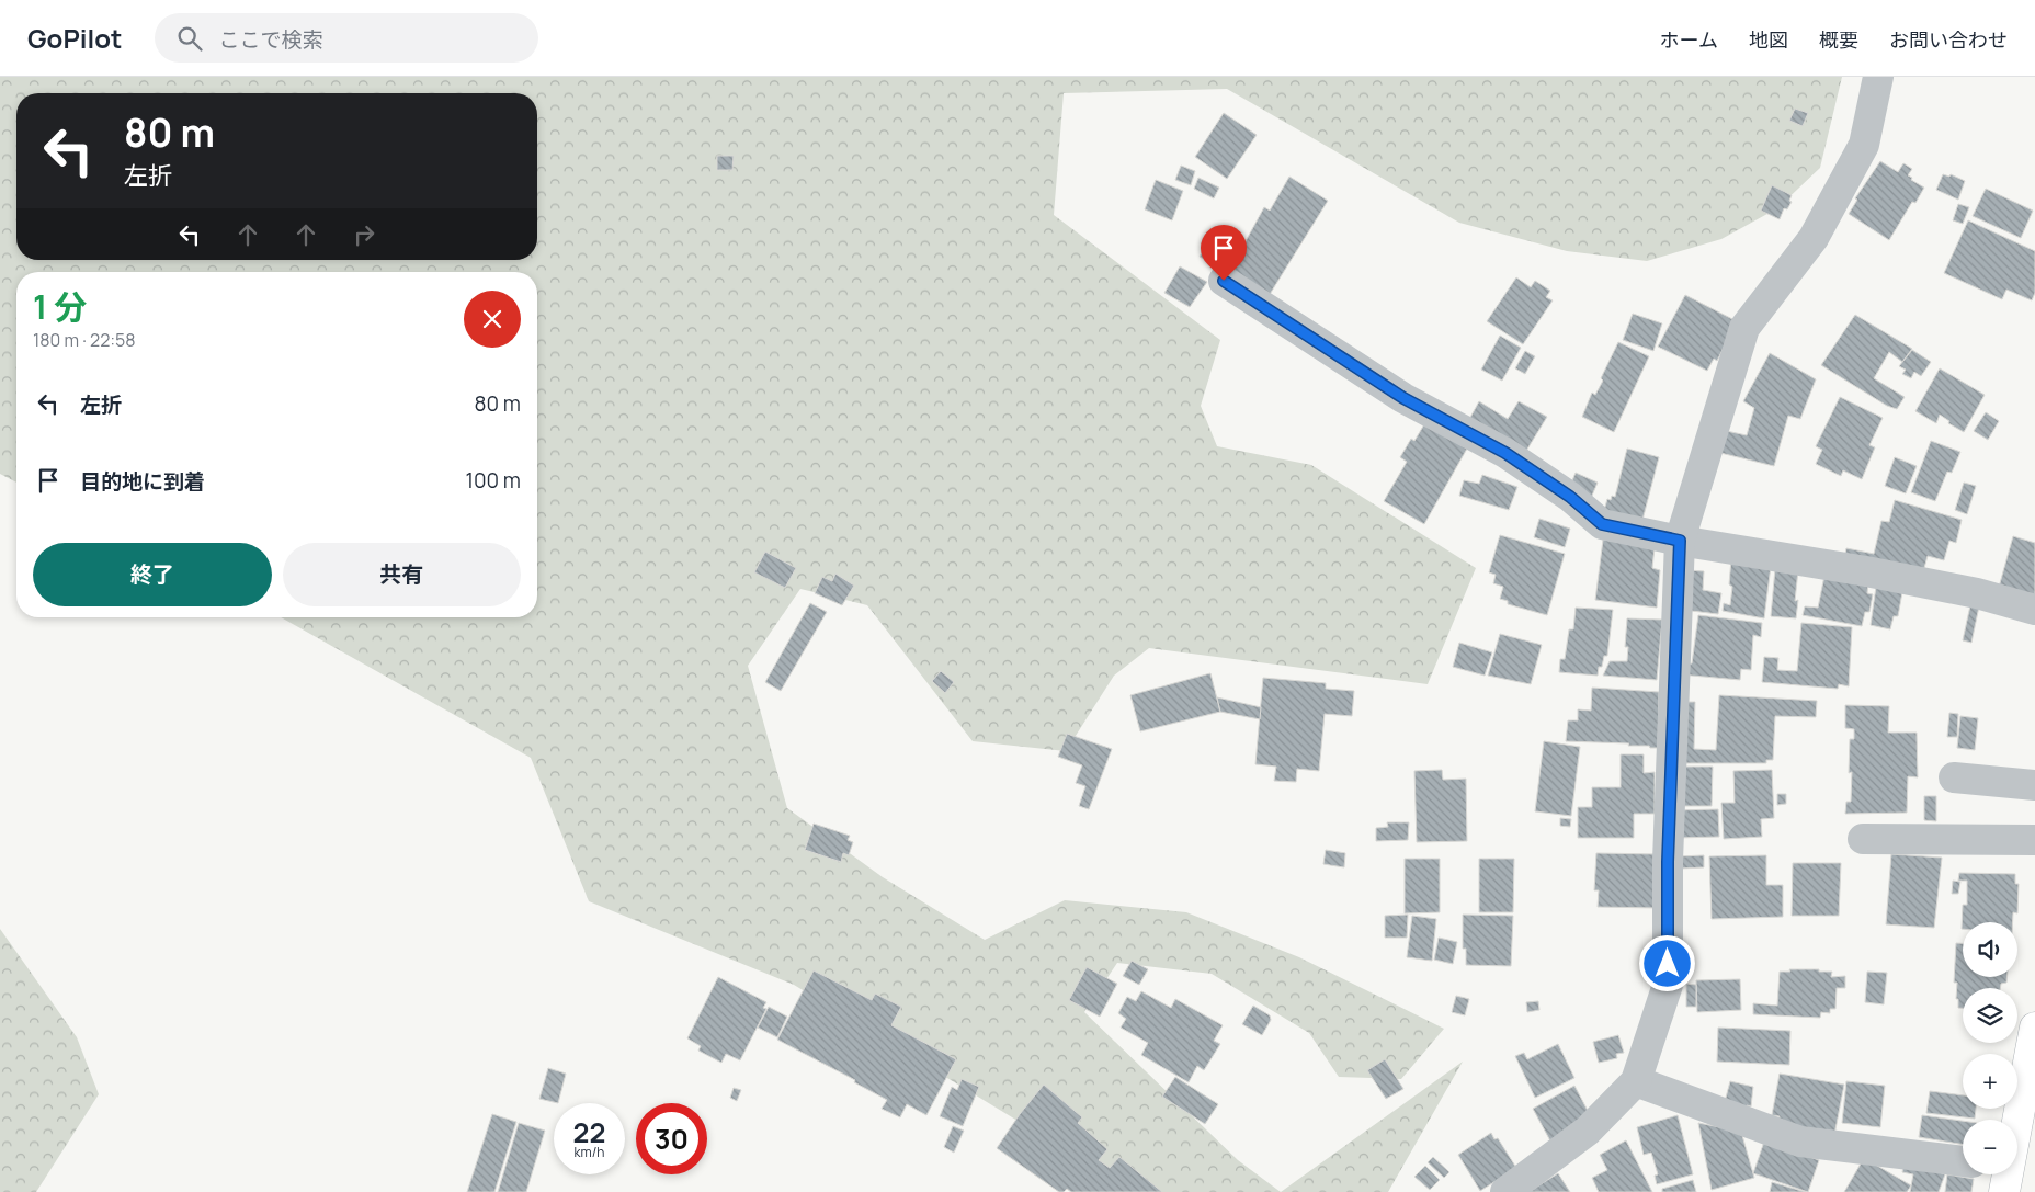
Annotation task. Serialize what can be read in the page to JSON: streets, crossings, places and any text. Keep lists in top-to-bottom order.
{
  "page": {
    "header": "GoPilot",
    "search": "ここで検索",
    "nav": [
      "ホーム",
      "地図",
      "概要",
      "お問い合わせ"
    ],
    "turn": ["80 m", "左折"],
    "heading": ["1 分", "180 m · 22:58"],
    "list": [
      {
        "name": "左折",
        "value": "80 m"
      },
      {
        "name": "目的地に到着",
        "value": "100 m"
      }
    ],
    "buttons": ["終了", "共有"],
    "map_buttons": ["+", "−"],
    "speed": "22 km/h",
    "limit": "30"
  }
}
